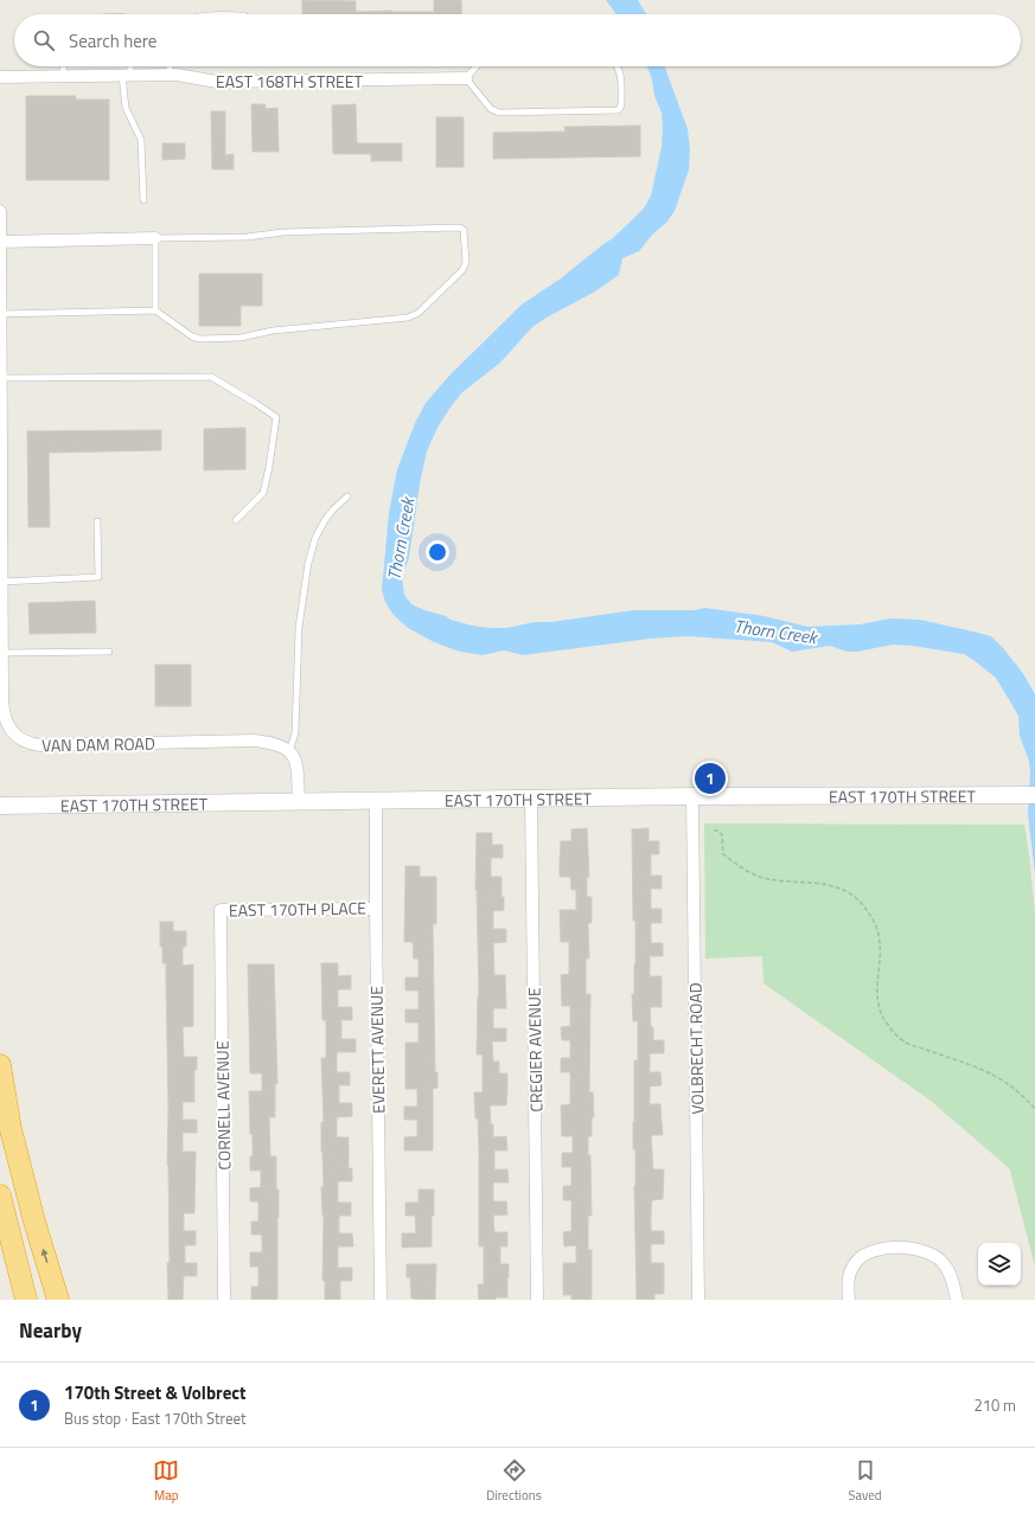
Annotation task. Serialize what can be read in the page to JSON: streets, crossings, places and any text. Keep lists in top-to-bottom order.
{
  "streets": {
    "street": [
      "EAST 168TH STREET",
      "VAN DAM ROAD",
      "EAST 170TH STREET",
      "EAST 170TH PLACE",
      "VOLBRECHT ROAD",
      "EVERETT AVENUE",
      "CREGIER AVENUE",
      "CORNELL AVENUE"
    ]
  },
  "crossings": [
    ["EAST 170TH STREET", "VOLBRECHT ROAD"],
    ["EAST 170TH STREET", "EVERETT AVENUE"],
    ["EAST 170TH STREET", "CREGIER AVENUE"],
    ["EAST 170TH PLACE", "EVERETT AVENUE"],
    ["EAST 170TH PLACE", "CORNELL AVENUE"]
  ],
  "water": ["Thorn Creek"],
  "page": {
    "search": "Search here",
    "pins": "1",
    "heading": "Nearby",
    "list": [
      {
        "mark": "1",
        "name": "170th Street & Volbrect",
        "note": "Bus stop · East 170th Street",
        "value": "210 m"
      }
    ],
    "nav": ["Map", "Directions", "Saved"]
  }
}
